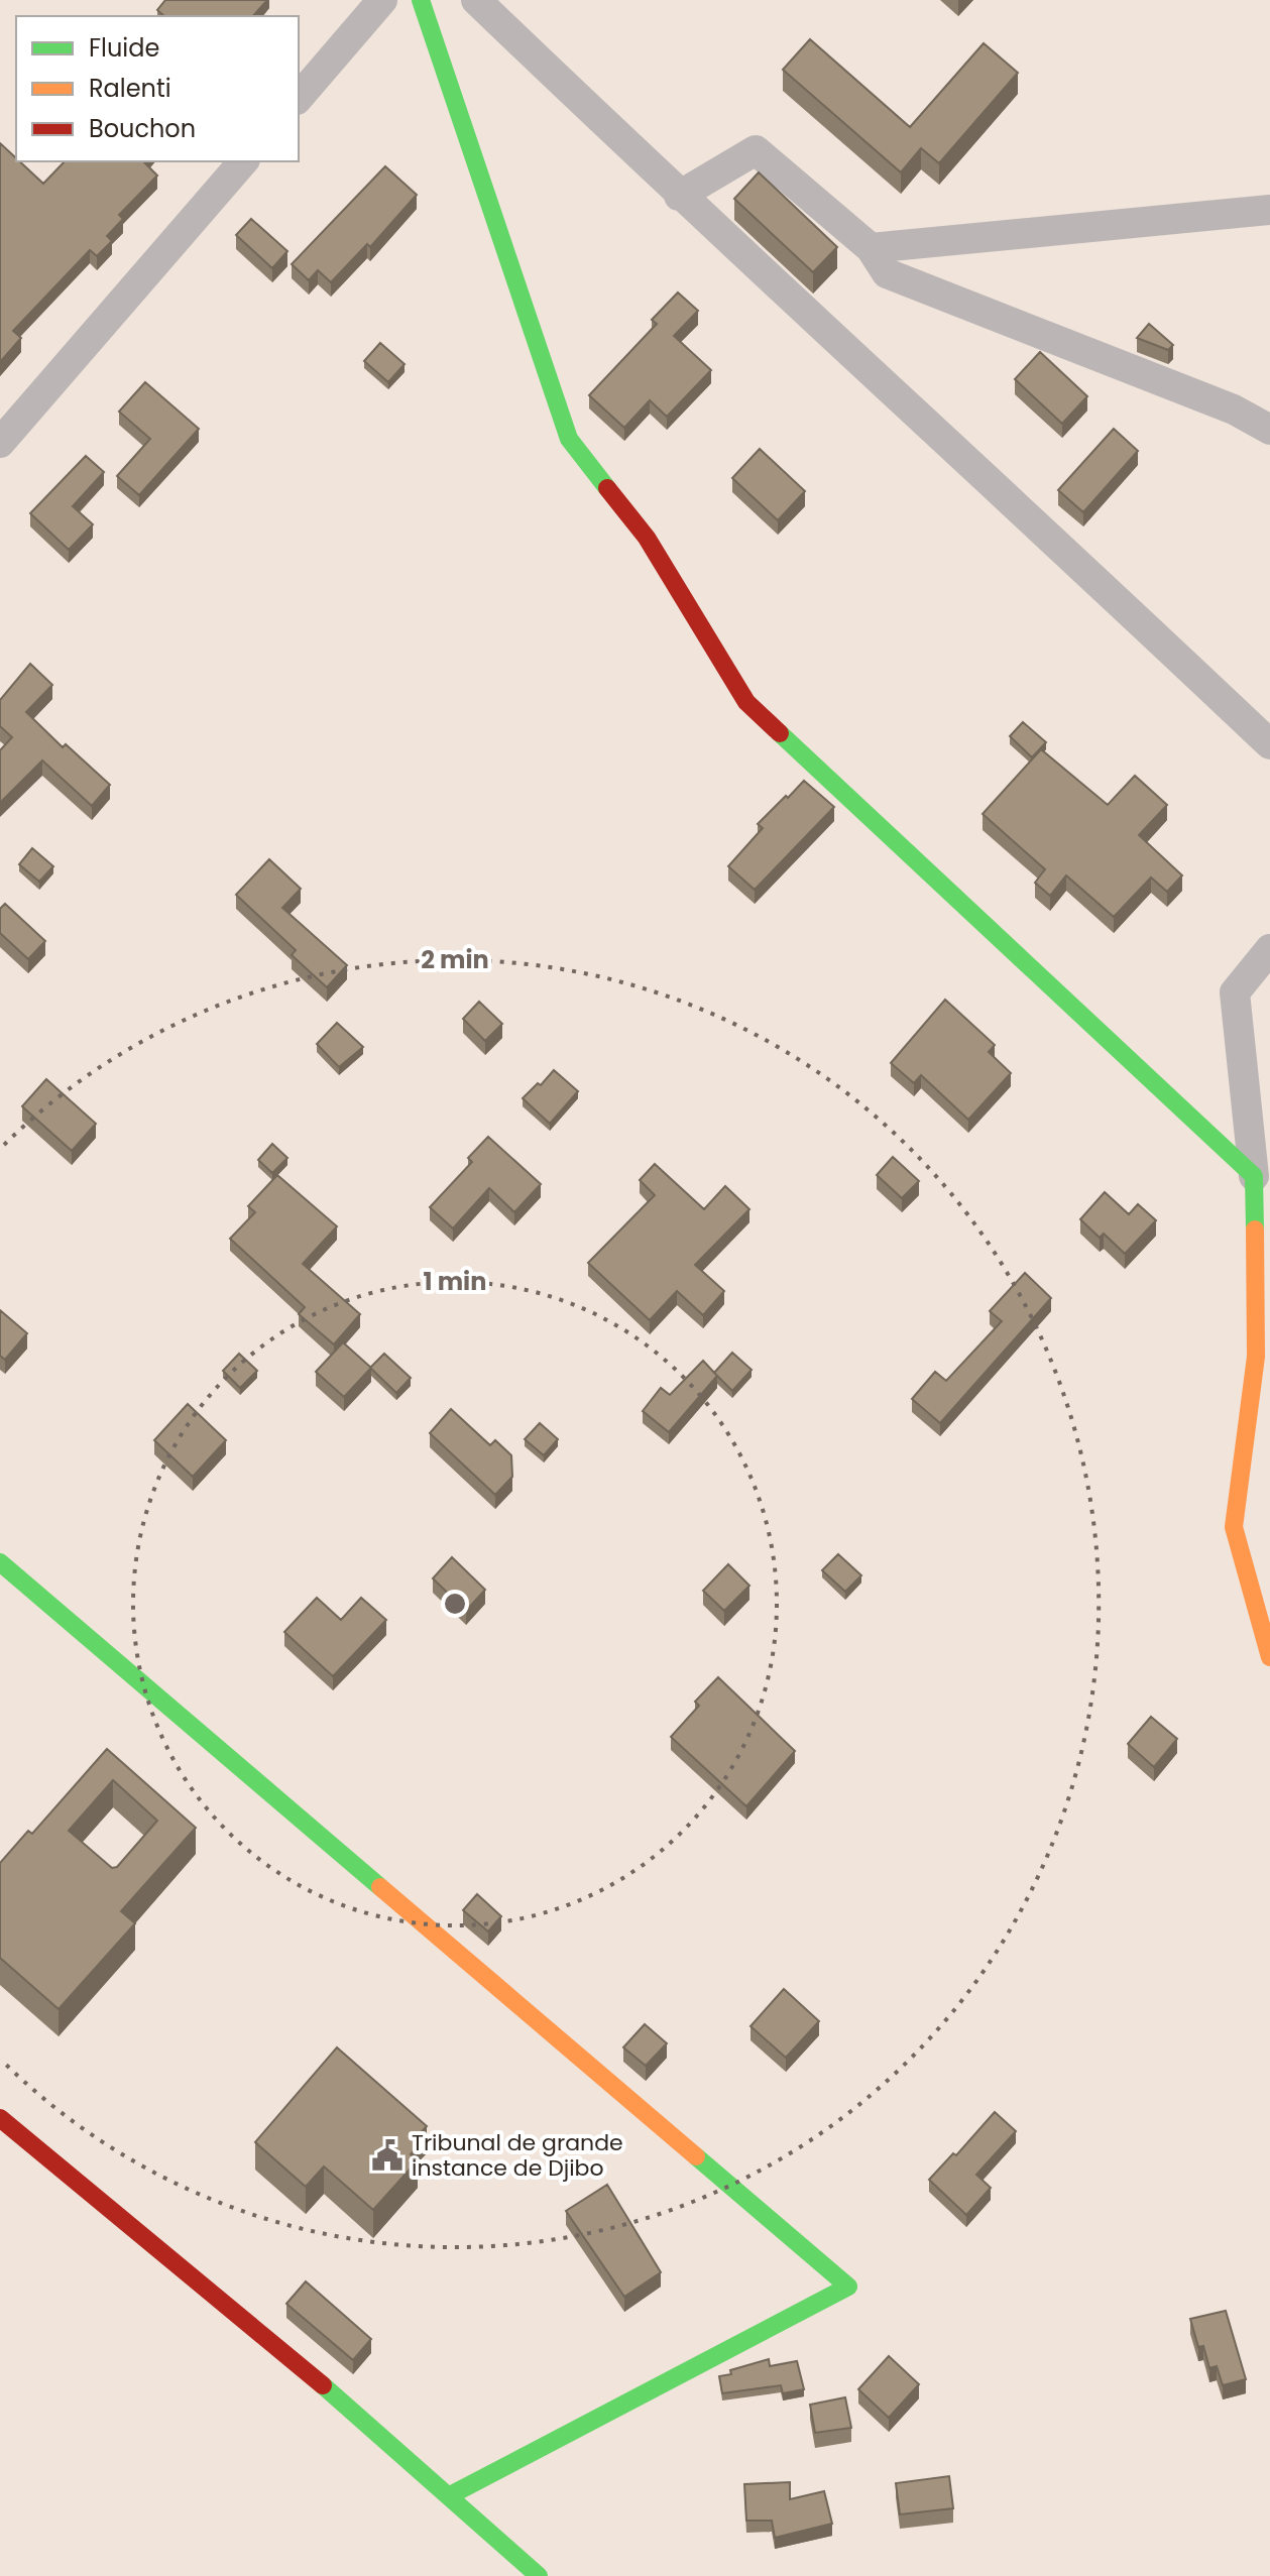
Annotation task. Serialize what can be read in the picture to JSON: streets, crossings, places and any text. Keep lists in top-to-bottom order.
{
  "places": {
    "public building": ["Tribunal de grande instance de Djibo"]
  },
  "legend": ["Fluide", "Ralenti", "Bouchon"],
  "rings": ["2 min", "1 min"]
}
